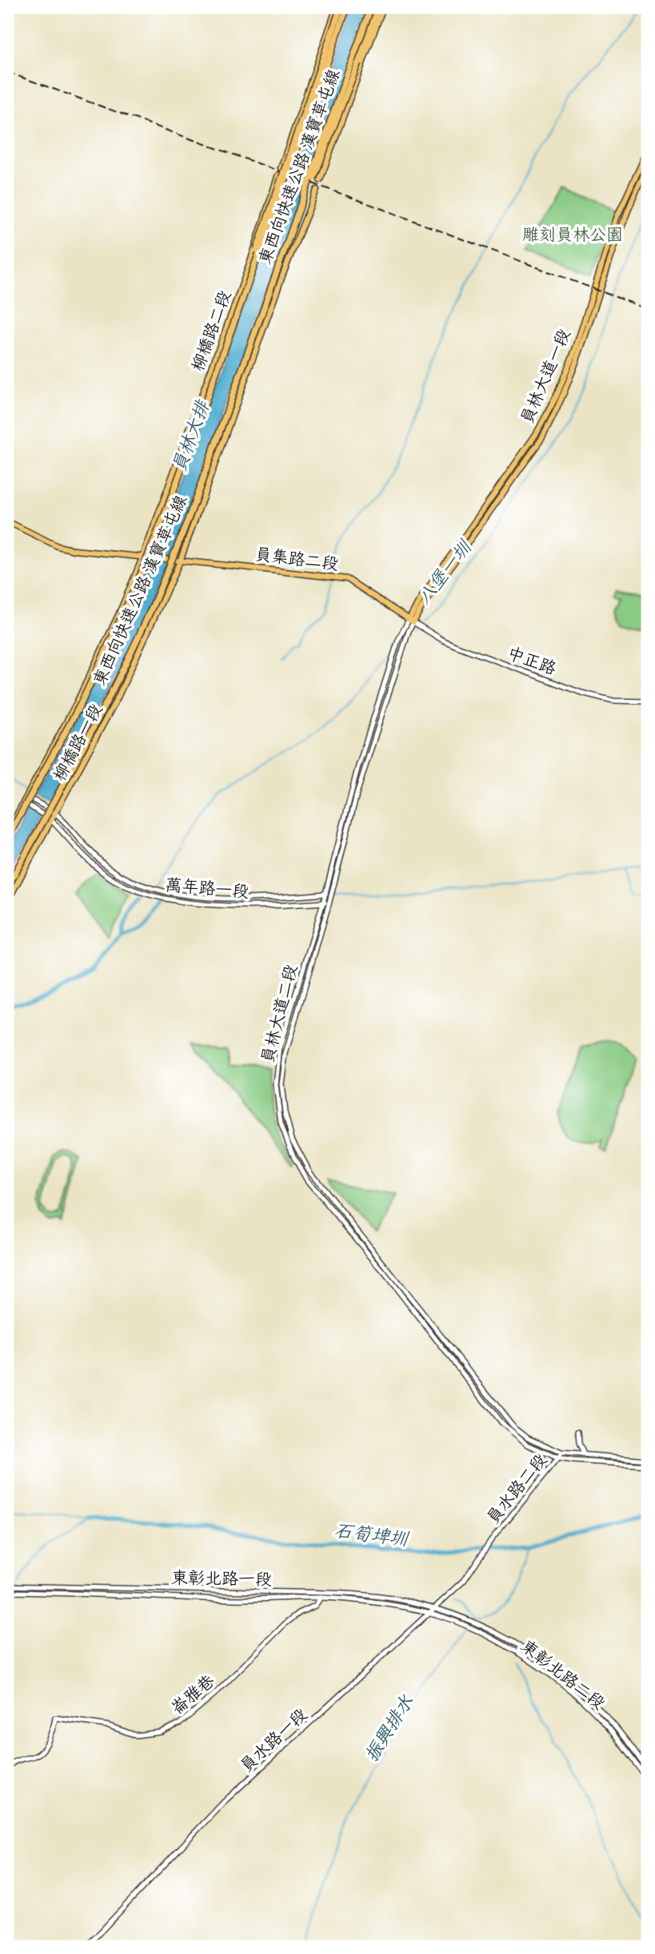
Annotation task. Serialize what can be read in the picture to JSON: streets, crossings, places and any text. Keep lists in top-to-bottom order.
{
  "streets": {
    "highway": ["東西向快速公路 漢寶草屯線"],
    "main road": [
      "柳橋路二段",
      "員林大道一段",
      "員集路二段",
      "柳橋路一段"
    ],
    "street": [
      "中正路",
      "萬年路一段",
      "員林大道二段",
      "員水路二段",
      "東彰北路一段",
      "東彰北路二段",
      "崙雅巷",
      "員水路一段"
    ]
  },
  "crossings": [
    ["柳橋路二段", "員集路二段"],
    ["柳橋路二段", "柳橋路一段"],
    ["員林大道一段", "員集路二段"],
    ["員林大道一段", "中正路"],
    ["員林大道一段", "員林大道二段"],
    ["員集路二段", "中正路"],
    ["員集路二段", "柳橋路一段"],
    ["員集路二段", "員林大道二段"],
    ["中正路", "員林大道二段"],
    ["柳橋路一段", "萬年路一段"],
    ["萬年路一段", "員林大道二段"],
    ["員林大道二段", "員水路二段"],
    ["員水路二段", "員水路一段"],
    ["東彰北路一段", "東彰北路二段"],
    ["東彰北路一段", "崙雅巷"],
    ["東彰北路一段", "員水路一段"],
    ["東彰北路二段", "員水路一段"]
  ],
  "water": [
    "員林大排",
    "八堡一圳",
    "石筍埤圳",
    "振興排水"
  ],
  "parks": ["雕刻員林公園"]
}
